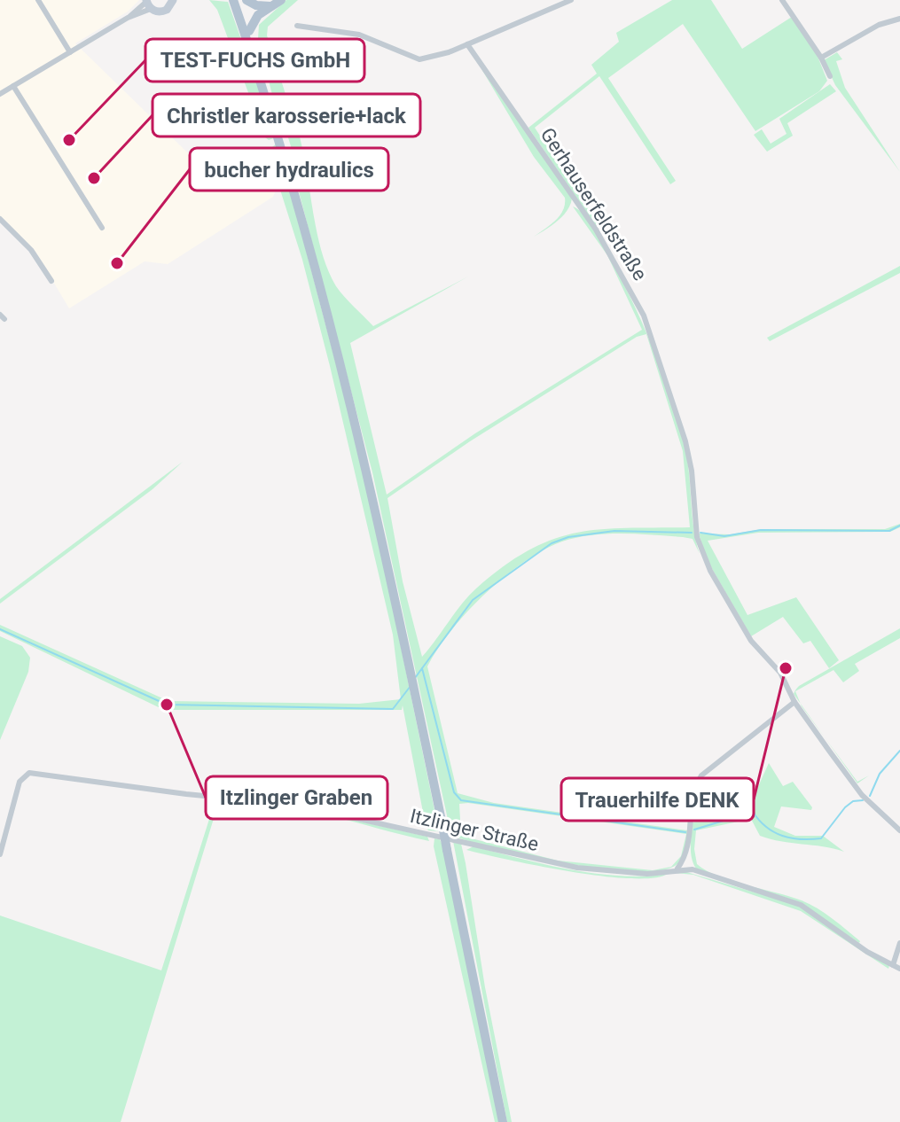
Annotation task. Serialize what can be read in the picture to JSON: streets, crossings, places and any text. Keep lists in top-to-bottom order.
{
  "streets": {
    "street": ["Gerhauserfeldstraße", "Itzlinger Straße"]
  },
  "places": [
    "TEST-FUCHS GmbH",
    "Christler karosserie+lack",
    "bucher hydraulics",
    "Trauerhilfe DENK",
    "Itzlinger Graben"
  ]
}
